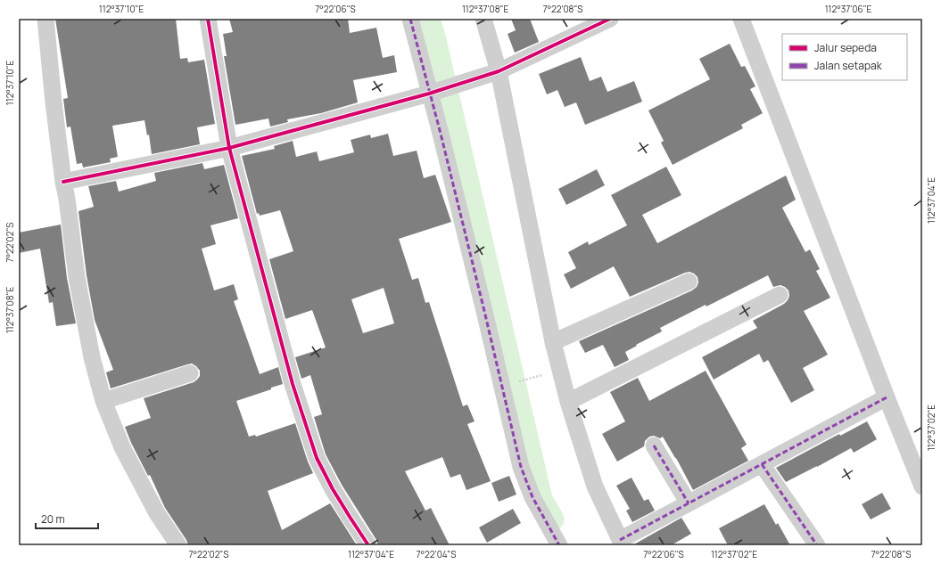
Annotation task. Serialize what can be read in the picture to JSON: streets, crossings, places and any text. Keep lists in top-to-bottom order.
{
  "legend": ["Jalur sepeda", "Jalan setapak"],
  "scale_bar": "20 m",
  "coordinates": [
    "112°37'10\"E",
    "7°22'06\"S",
    "112°37'08\"E",
    "7°22'08\"S",
    "112°37'06\"E",
    "112°37'04\"E",
    "7°22'02\"S",
    "112°37'02\"E",
    "7°22'04\"S"
  ]
}
